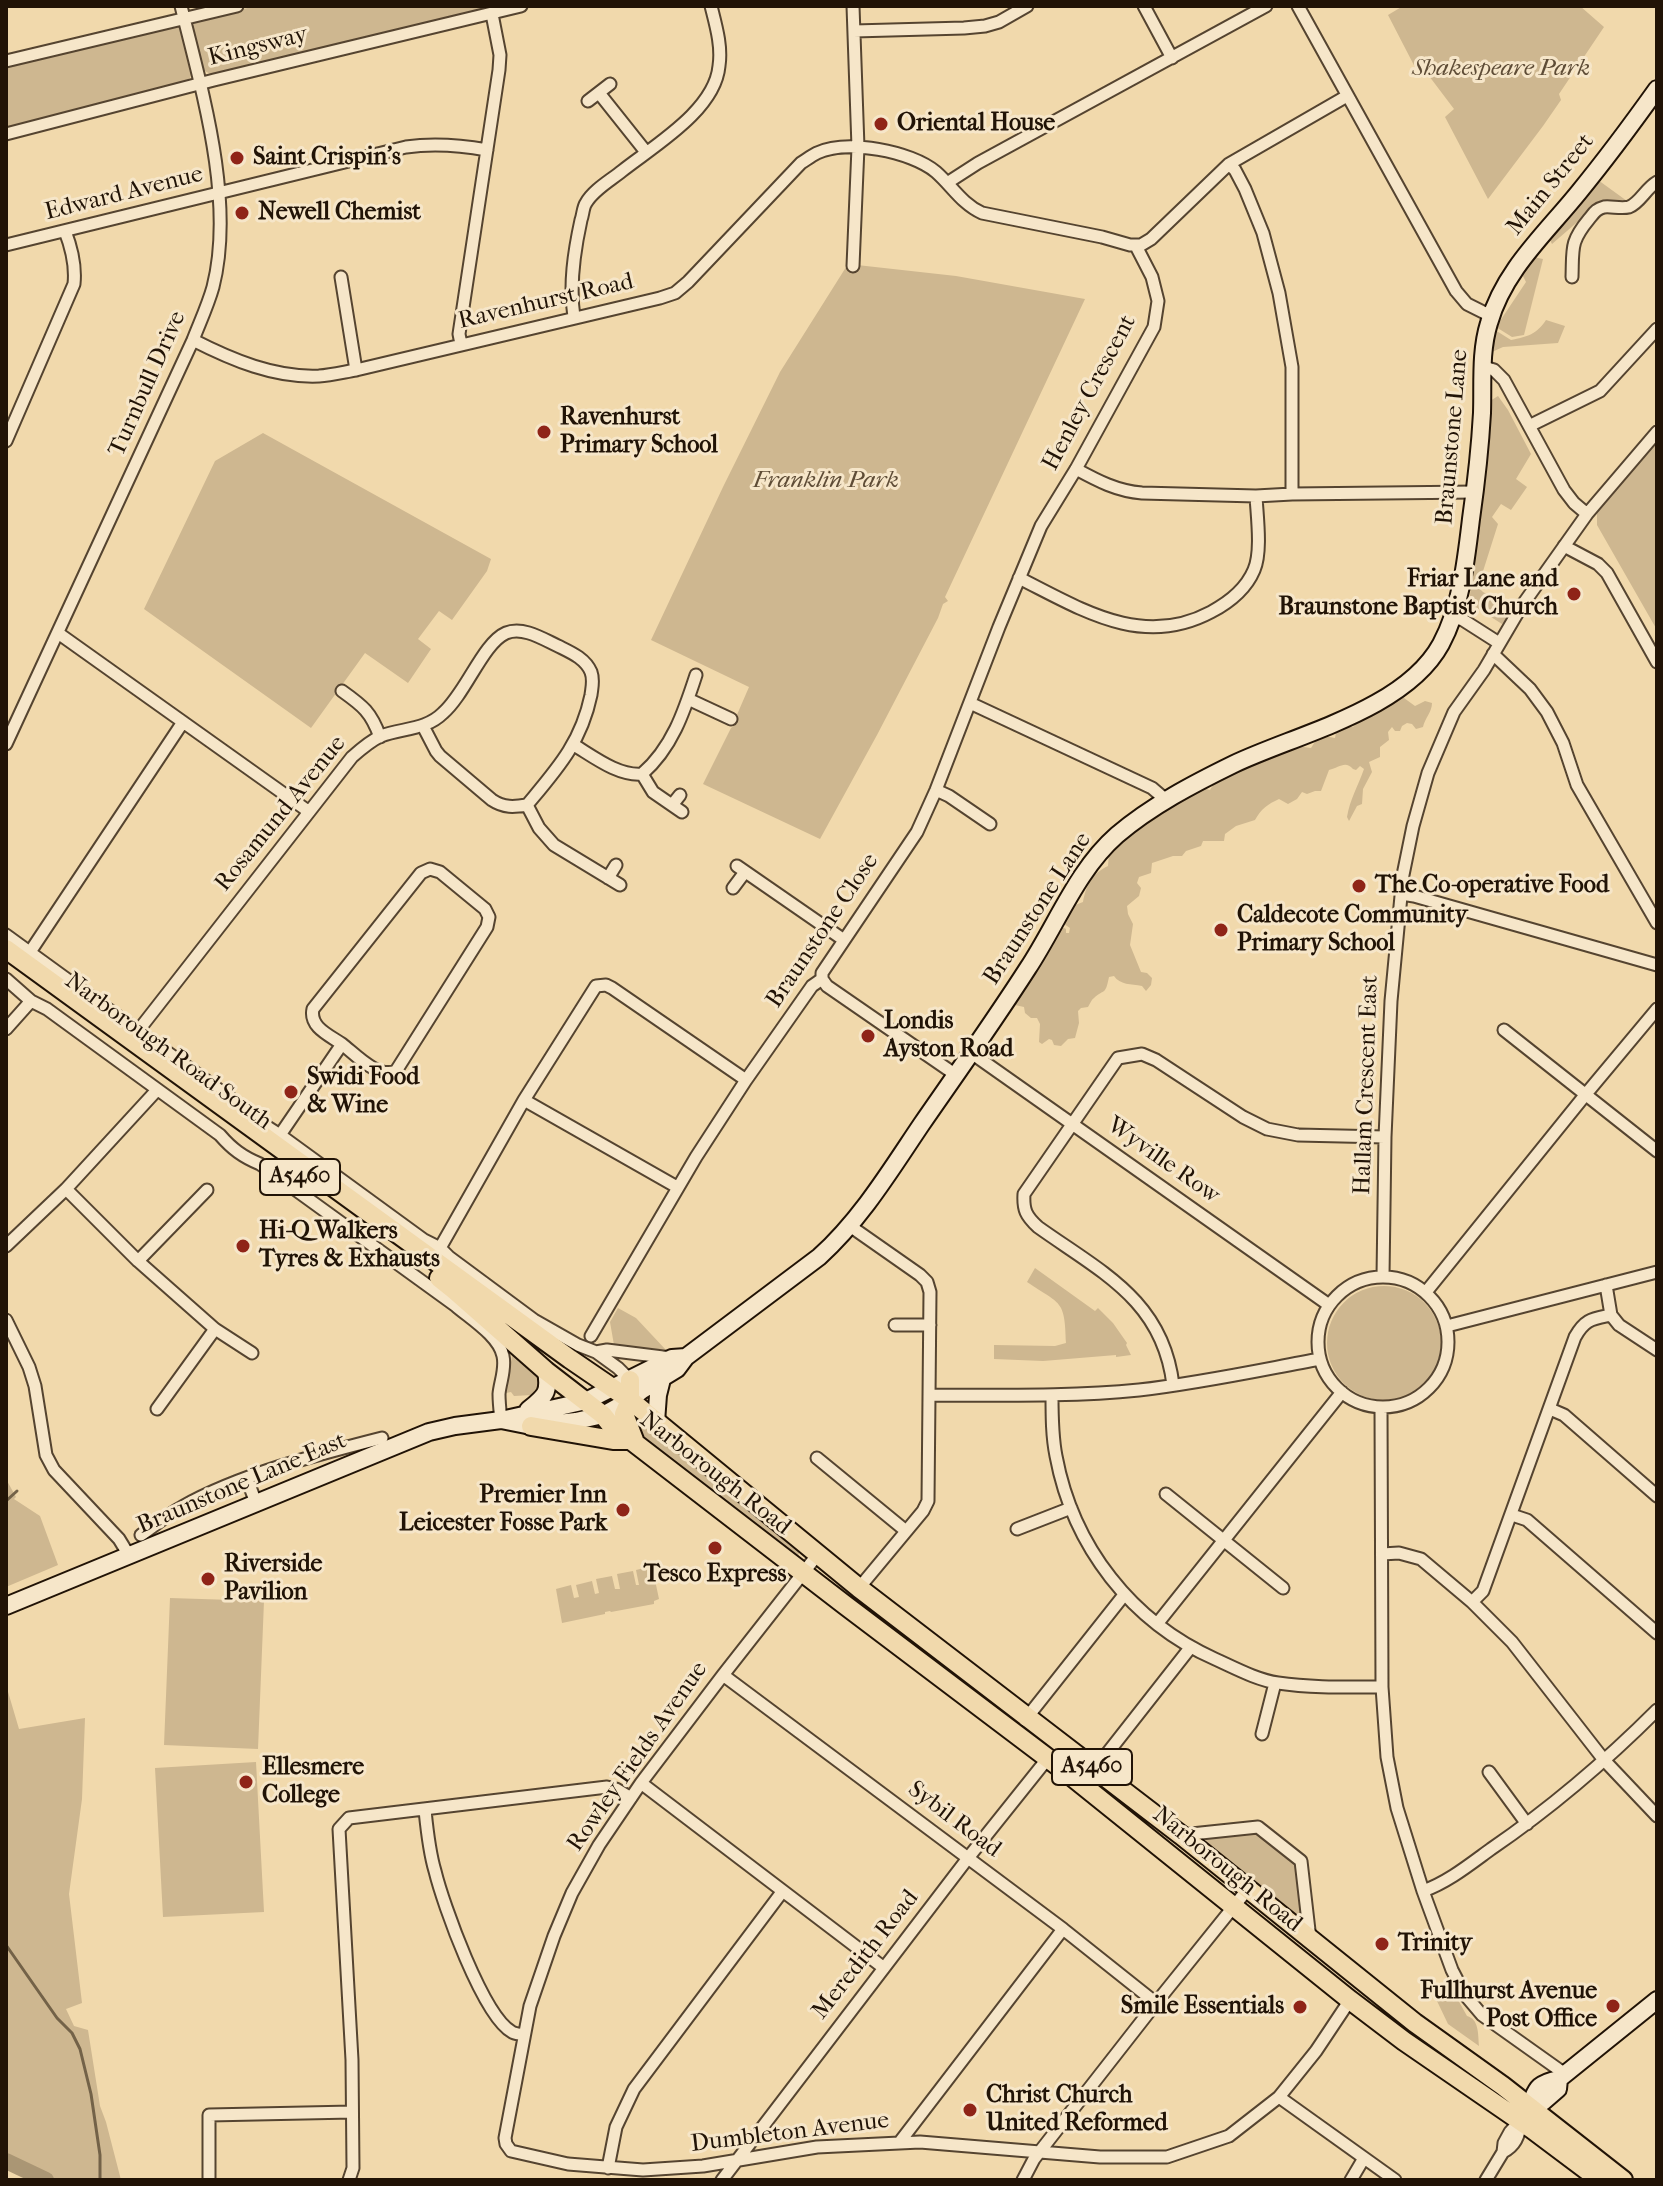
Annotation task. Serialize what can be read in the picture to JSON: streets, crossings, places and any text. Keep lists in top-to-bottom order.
{
  "streets": {
    "main road": ["Narborough Road South", "A5460", "Narborough Road"],
    "street": [
      "Kingsway",
      "Main Street",
      "Edward Avenue",
      "Ravenhurst Road",
      "Turnbull Drive",
      "Henley Crescent",
      "Braunstone Lane",
      "Rosamund Avenue",
      "Braunstone Close",
      "Hallam Crescent East",
      "Wyville Row",
      "Braunstone Lane East",
      "Rowley Fields Avenue",
      "Sybil Road",
      "Meredith Road",
      "Dumbleton Avenue"
    ]
  },
  "crossings": [
    ["Kingsway", "Turnbull Drive"],
    ["Main Street", "Braunstone Lane"],
    ["Edward Avenue", "Turnbull Drive"],
    ["Ravenhurst Road", "Turnbull Drive"],
    ["Henley Crescent", "Braunstone Close"],
    ["Braunstone Lane", "Narborough Road South"],
    ["Braunstone Lane", "Wyville Row"],
    ["Braunstone Lane", "Narborough Road"],
    ["Braunstone Lane", "Braunstone Lane East"],
    ["Rosamund Avenue", "Narborough Road South"],
    ["Narborough Road South", "Narborough Road"],
    ["Narborough Road South", "Braunstone Lane East"],
    ["Hallam Crescent East", "Wyville Row"],
    ["Narborough Road", "Braunstone Lane East"],
    ["Narborough Road", "Rowley Fields Avenue"],
    ["Narborough Road", "Meredith Road"],
    ["Narborough Road", "Dumbleton Avenue"],
    ["Rowley Fields Avenue", "Sybil Road"],
    ["Rowley Fields Avenue", "Dumbleton Avenue"],
    ["Sybil Road", "Meredith Road"],
    ["Meredith Road", "Dumbleton Avenue"]
  ],
  "parks": ["Shakespeare Park", "Franklin Park"],
  "places": [
    "Oriental House",
    "Saint Crispin's",
    "Newell Chemist",
    "Ravenhurst Primary School",
    "Friar Lane and Braunstone Baptist Church",
    "The Co-operative Food",
    "Caldecote Community Primary School",
    "Londis Ayston Road",
    "Swidi Food & Wine",
    "Hi-Q Walkers Tyres & Exhausts",
    "Premier Inn Leicester Fosse Park",
    "Tesco Express",
    "Riverside Pavilion",
    "Ellesmere College",
    "Trinity",
    "Fullhurst Avenue Post Office",
    "Smile Essentials",
    "Christ Church United Reformed"
  ]
}
